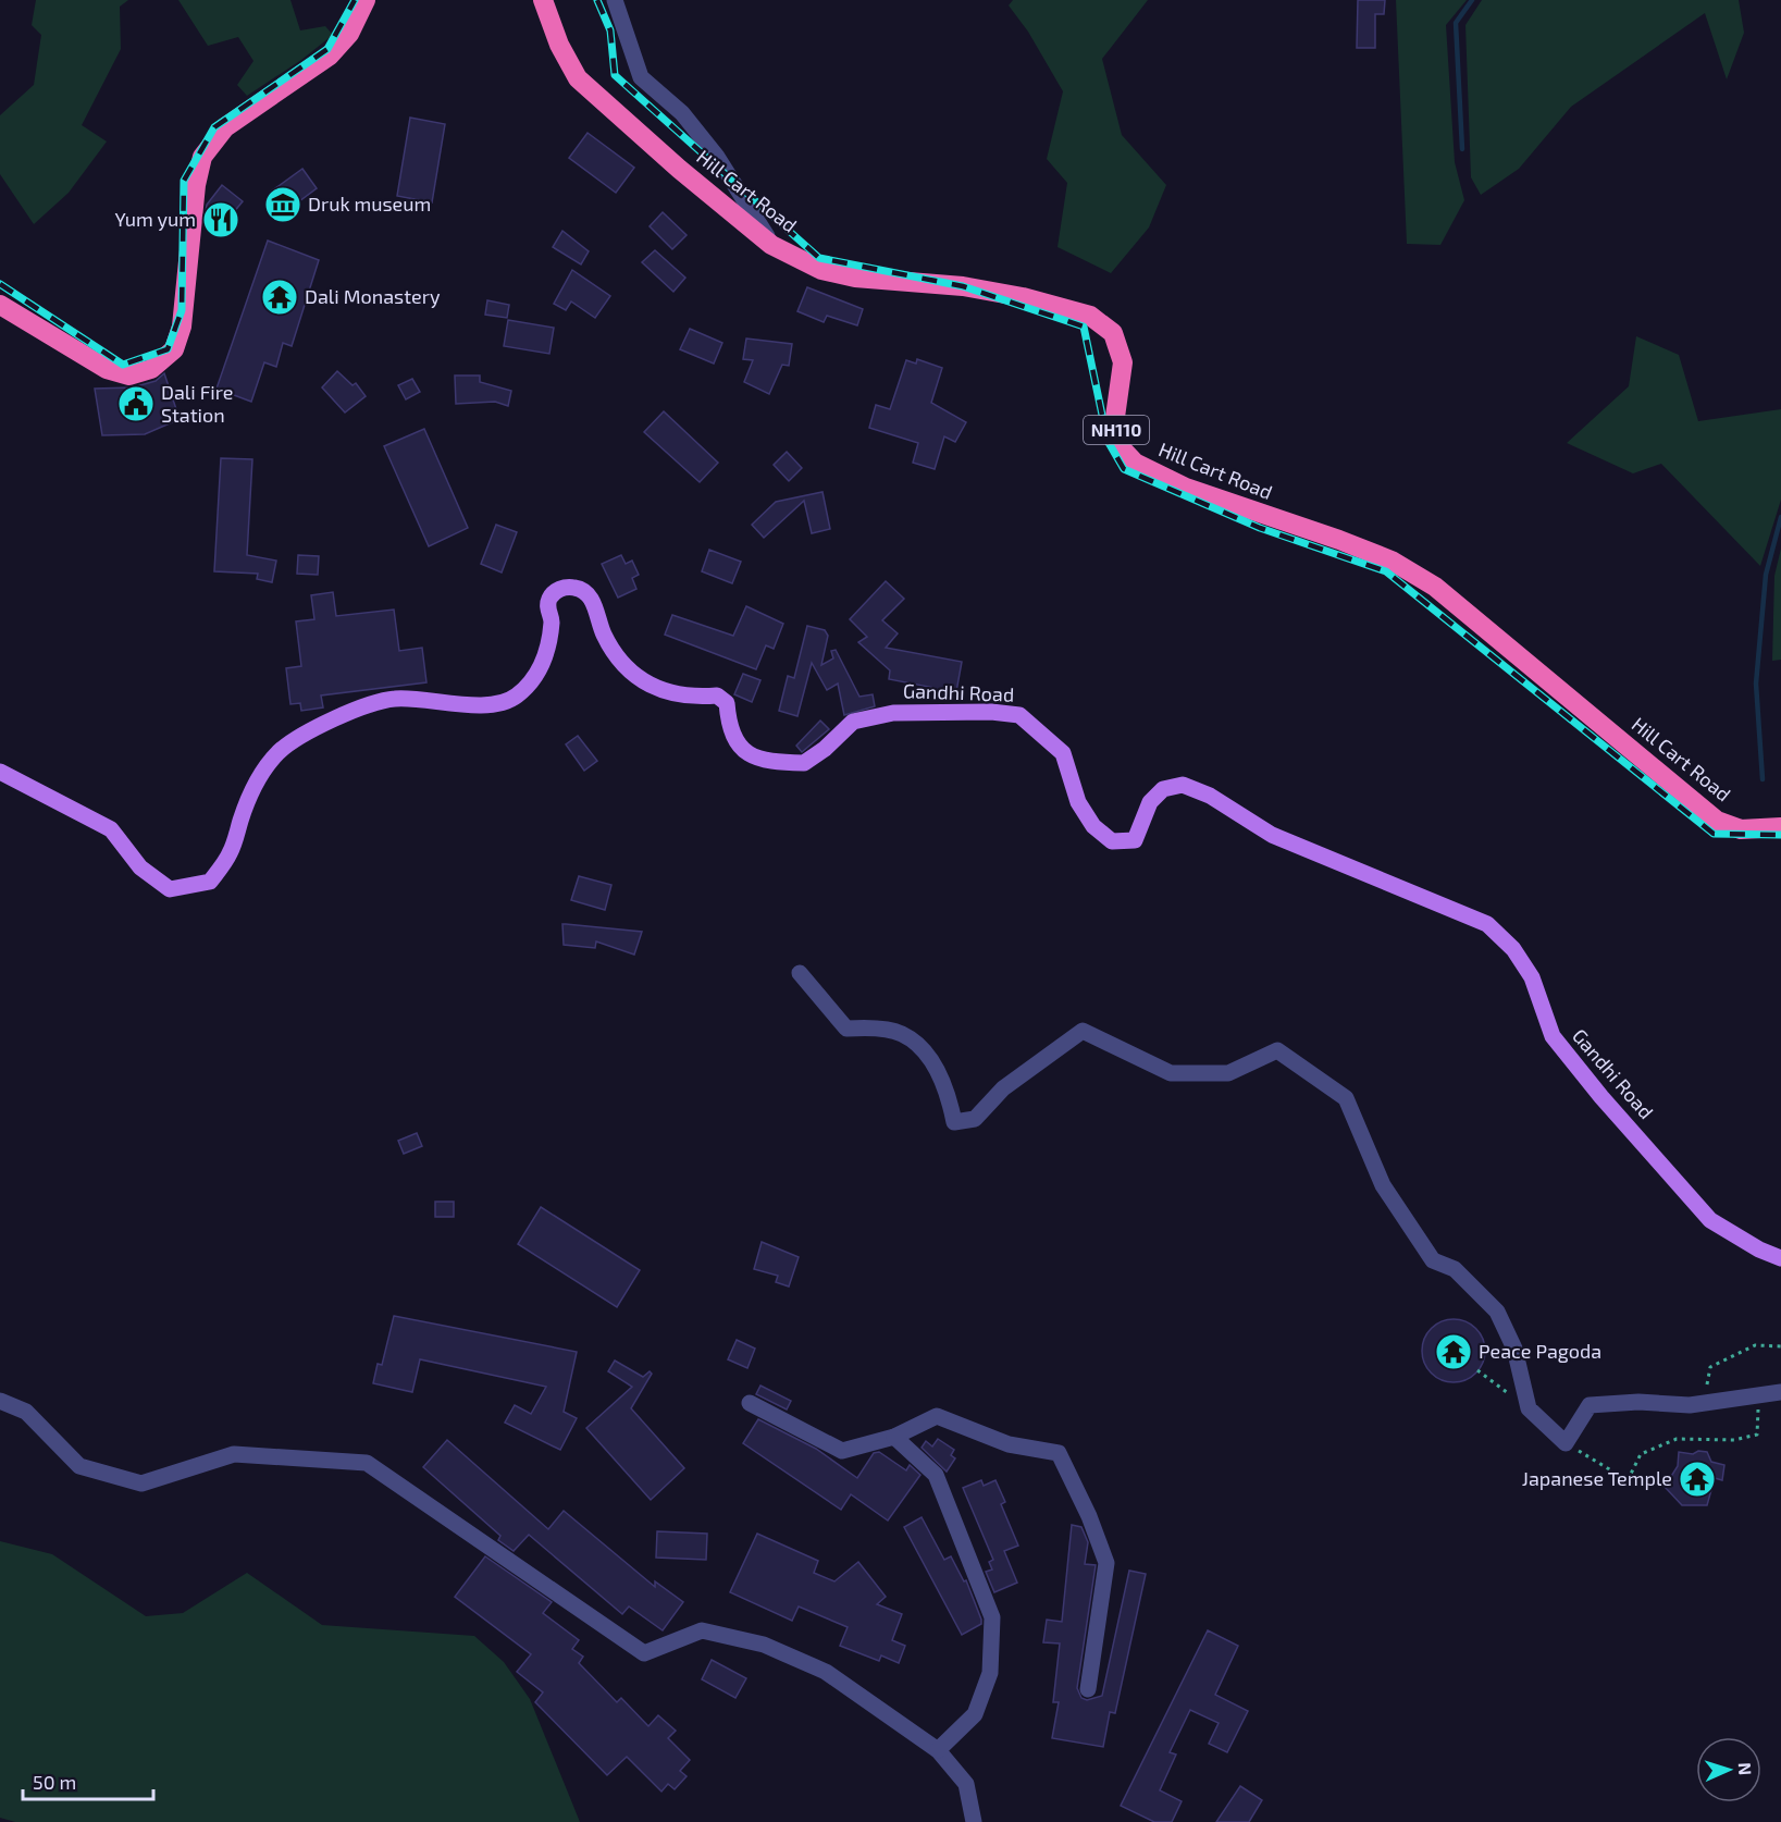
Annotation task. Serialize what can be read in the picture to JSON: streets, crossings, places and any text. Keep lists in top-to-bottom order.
{
  "streets": {
    "highway": ["Hill Cart Road", "NH110"],
    "main road": ["Gandhi Road"]
  },
  "places": {
    "museum": ["Druk museum"],
    "restaurant": ["Yum yum"],
    "temple": ["Dali Monastery", "Peace Pagoda", "Japanese Temple"],
    "public building": ["Dali Fire Station"]
  },
  "scale_bar": "50 m",
  "north": "right"
}
